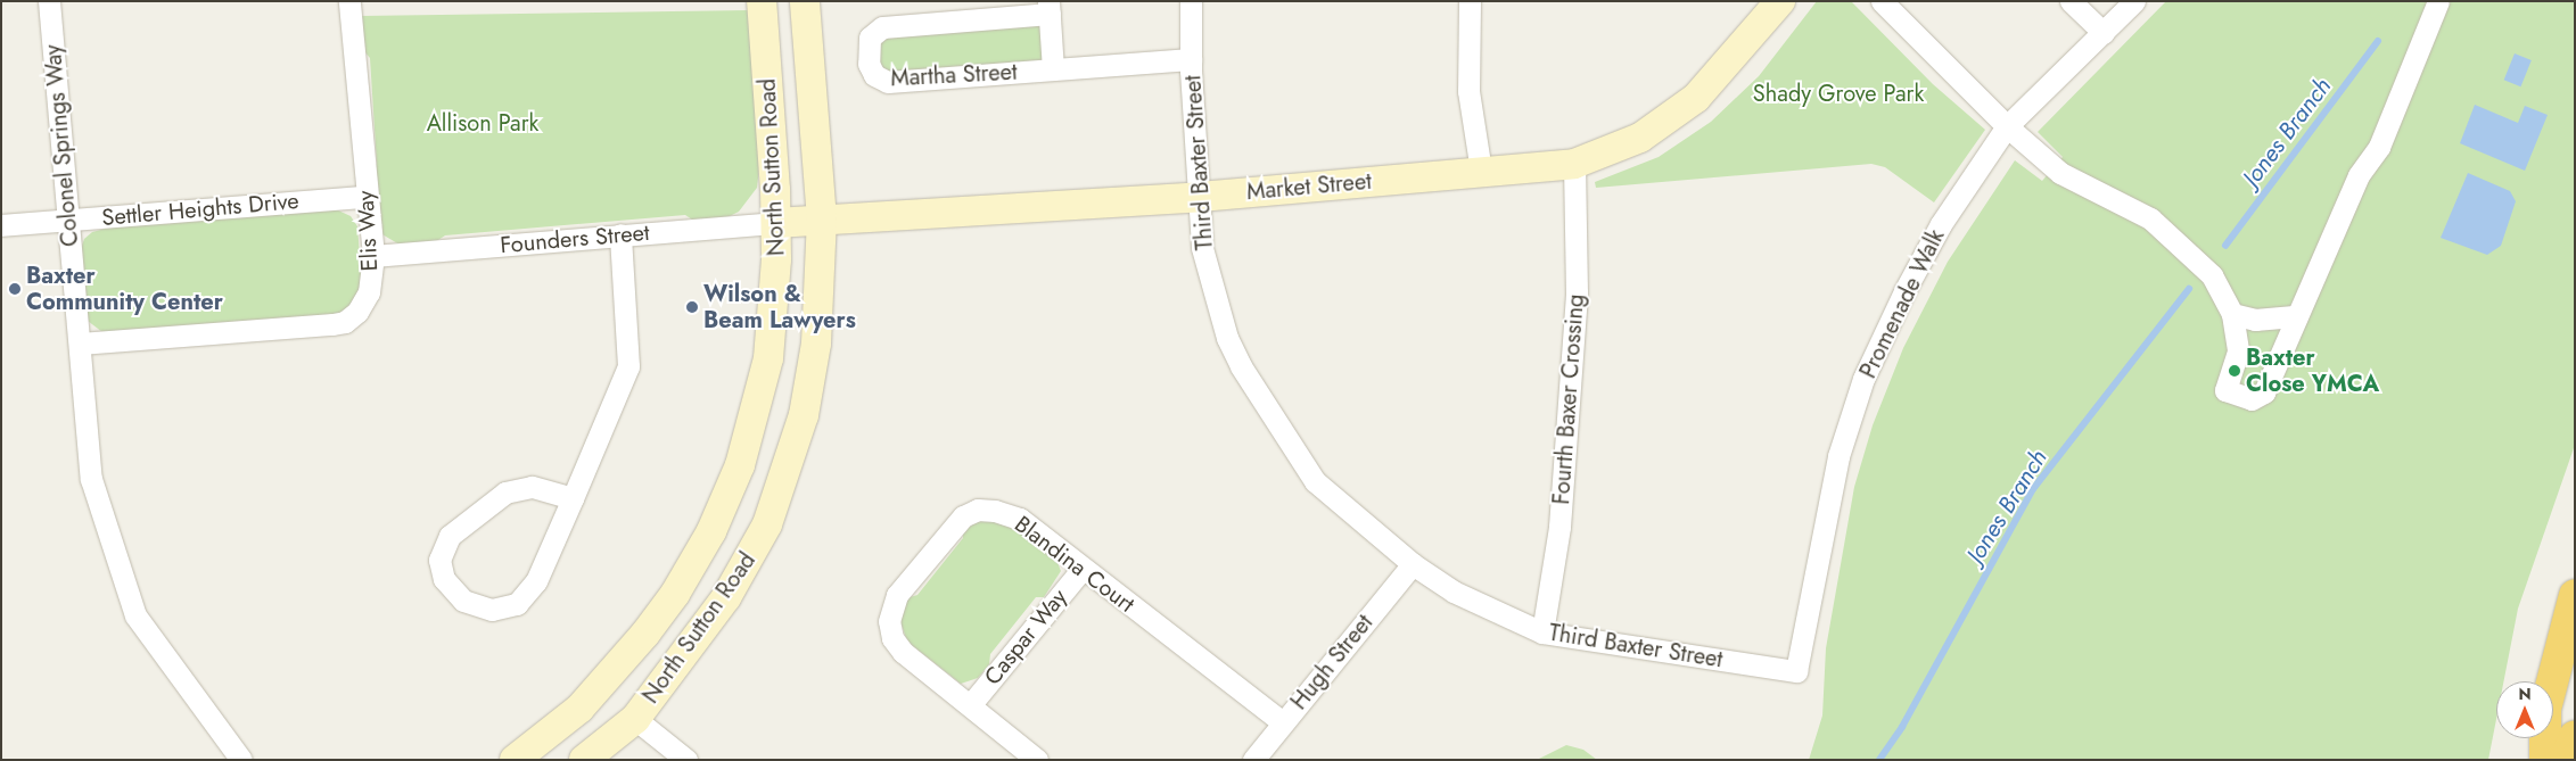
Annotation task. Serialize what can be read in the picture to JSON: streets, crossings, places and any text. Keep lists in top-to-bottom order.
{
  "streets": {
    "main road": ["North Sutton Road", "Market Street"],
    "street": [
      "Martha Street",
      "Colonel Springs Way",
      "Third Baxter Street",
      "Settler Heights Drive",
      "Elis Way",
      "Founders Street",
      "Promenade Walk",
      "Fourth Baxer Crossing",
      "Blandina Court",
      "Caspar Way",
      "Hugh Street"
    ]
  },
  "crossings": [
    ["Martha Street", "Third Baxter Street"],
    ["Colonel Springs Way", "Settler Heights Drive"],
    ["Colonel Springs Way", "Elis Way"],
    ["Third Baxter Street", "Market Street"],
    ["Third Baxter Street", "Promenade Walk"],
    ["Third Baxter Street", "Fourth Baxer Crossing"],
    ["Third Baxter Street", "Hugh Street"],
    ["North Sutton Road", "Market Street"],
    ["North Sutton Road", "Founders Street"],
    ["Market Street", "Founders Street"],
    ["Market Street", "Fourth Baxer Crossing"],
    ["Settler Heights Drive", "Elis Way"],
    ["Elis Way", "Founders Street"],
    ["Blandina Court", "Caspar Way"],
    ["Blandina Court", "Hugh Street"]
  ],
  "water": ["Jones Branch"],
  "parks": ["Shady Grove Park", "Allison Park"],
  "places": ["Baxter Community Center", "Wilson & Beam Lawyers", "Baxter Close YMCA"],
  "north": "top"
}
